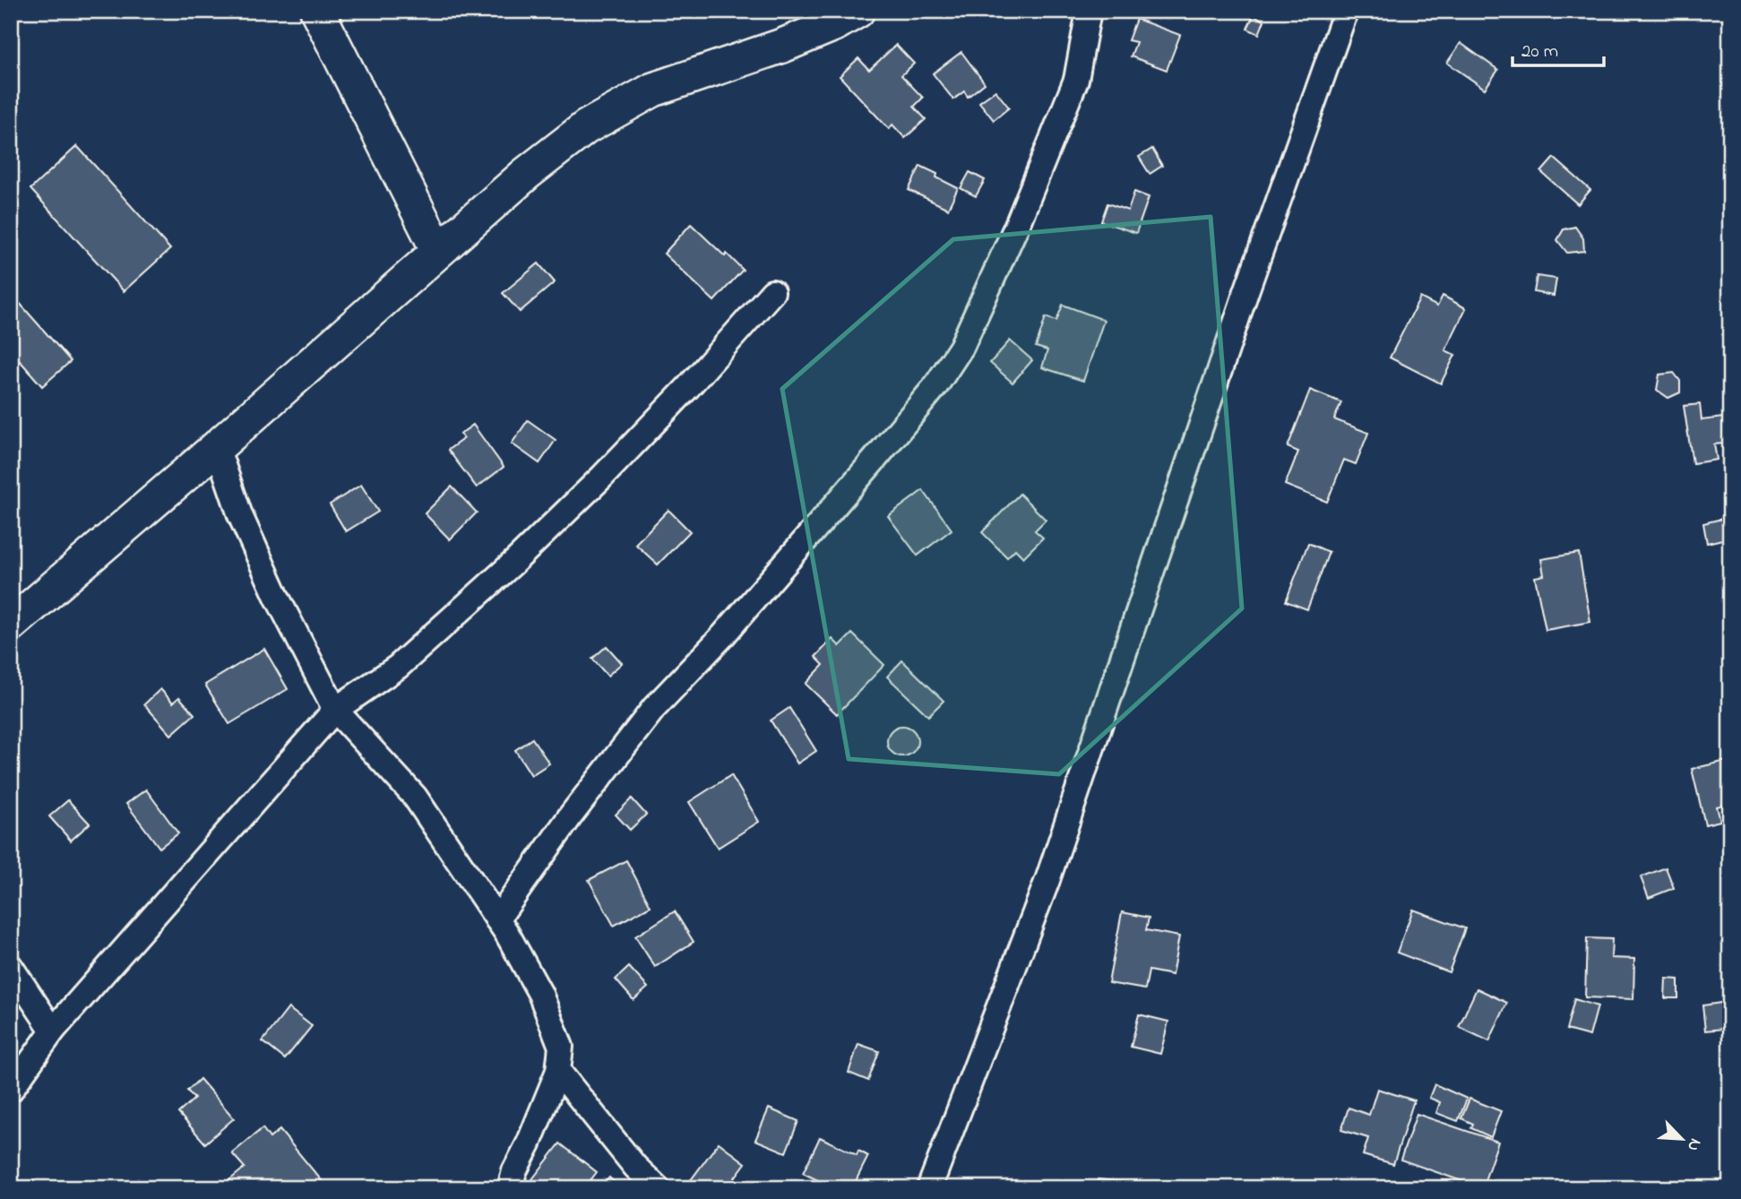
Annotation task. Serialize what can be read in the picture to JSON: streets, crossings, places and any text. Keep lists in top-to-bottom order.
{
  "scale_bar": "20 m",
  "north": "bottom right"
}
